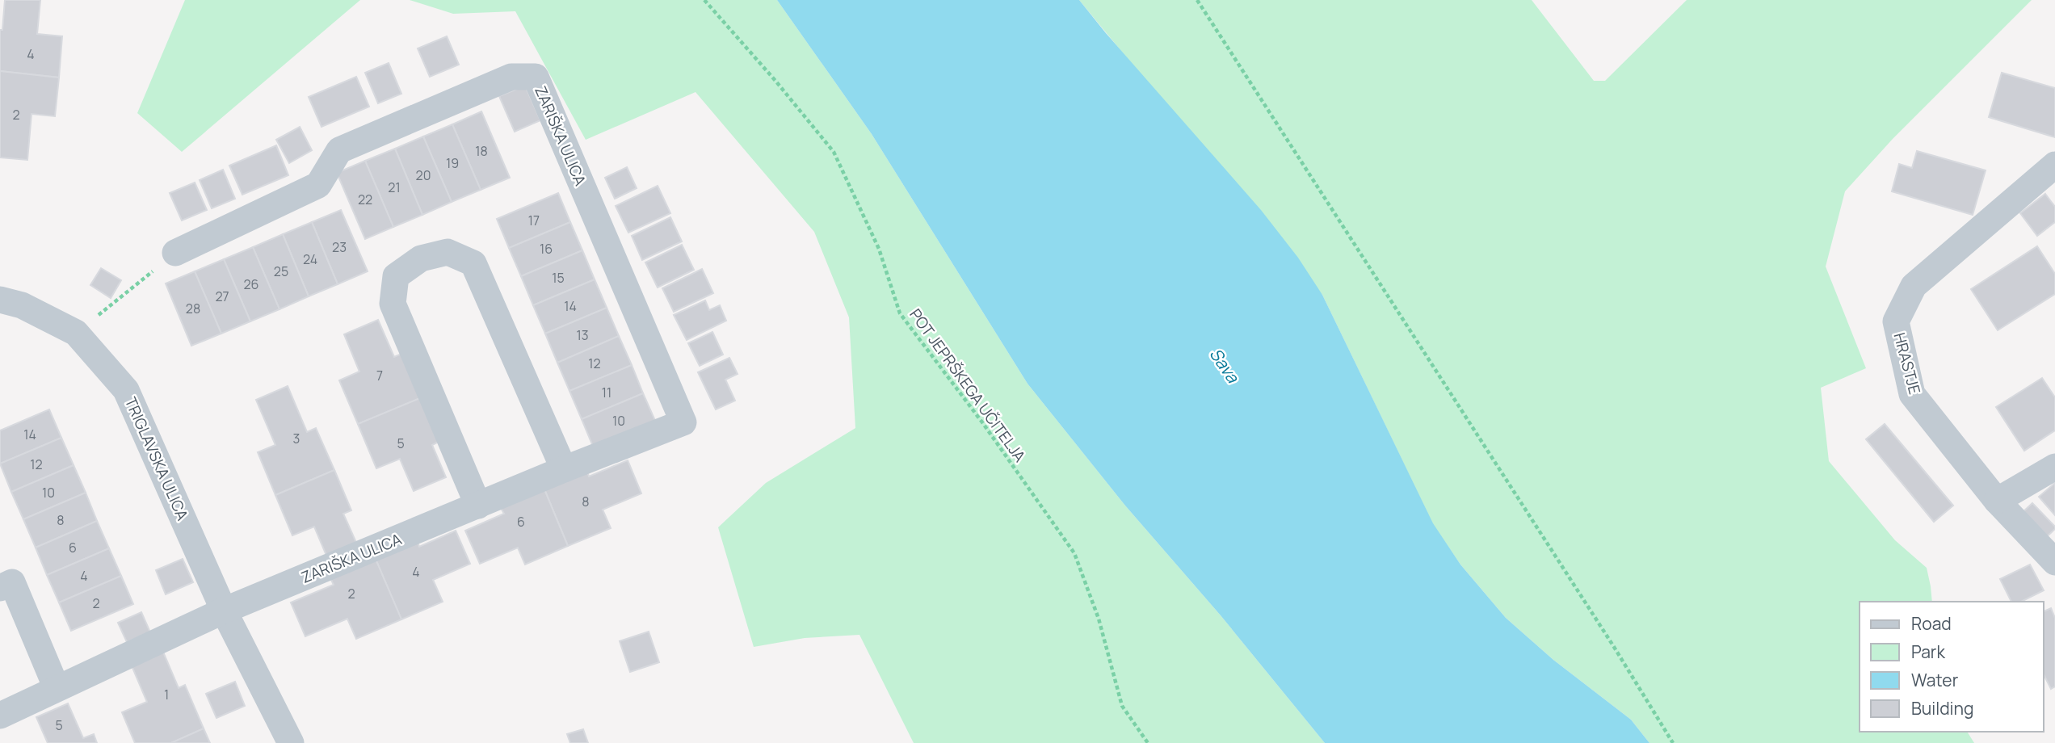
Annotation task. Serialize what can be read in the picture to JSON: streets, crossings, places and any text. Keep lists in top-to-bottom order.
{
  "streets": {
    "street": ["ZARIŠKA ULICA", "HRASTJE", "TRIGLAVSKA ULICA"],
    "path": ["POT JEPRŠKEGA UČITELJA"]
  },
  "crossings": [
    ["ZARIŠKA ULICA", "TRIGLAVSKA ULICA"]
  ],
  "water": ["Sava"],
  "house_numbers": [
    "4",
    "2",
    "18",
    "19",
    "20",
    "21",
    "22",
    "17",
    "23",
    "16",
    "24",
    "25",
    "15",
    "26",
    "27",
    "14",
    "28",
    "13",
    "12",
    "7",
    "11",
    "10",
    "14",
    "3",
    "5",
    "12",
    "10",
    "8",
    "8",
    "6",
    "6",
    "4",
    "4",
    "2",
    "2",
    "1",
    "5"
  ],
  "legend": [
    "Road",
    "Park",
    "Water",
    "Building"
  ]
}
